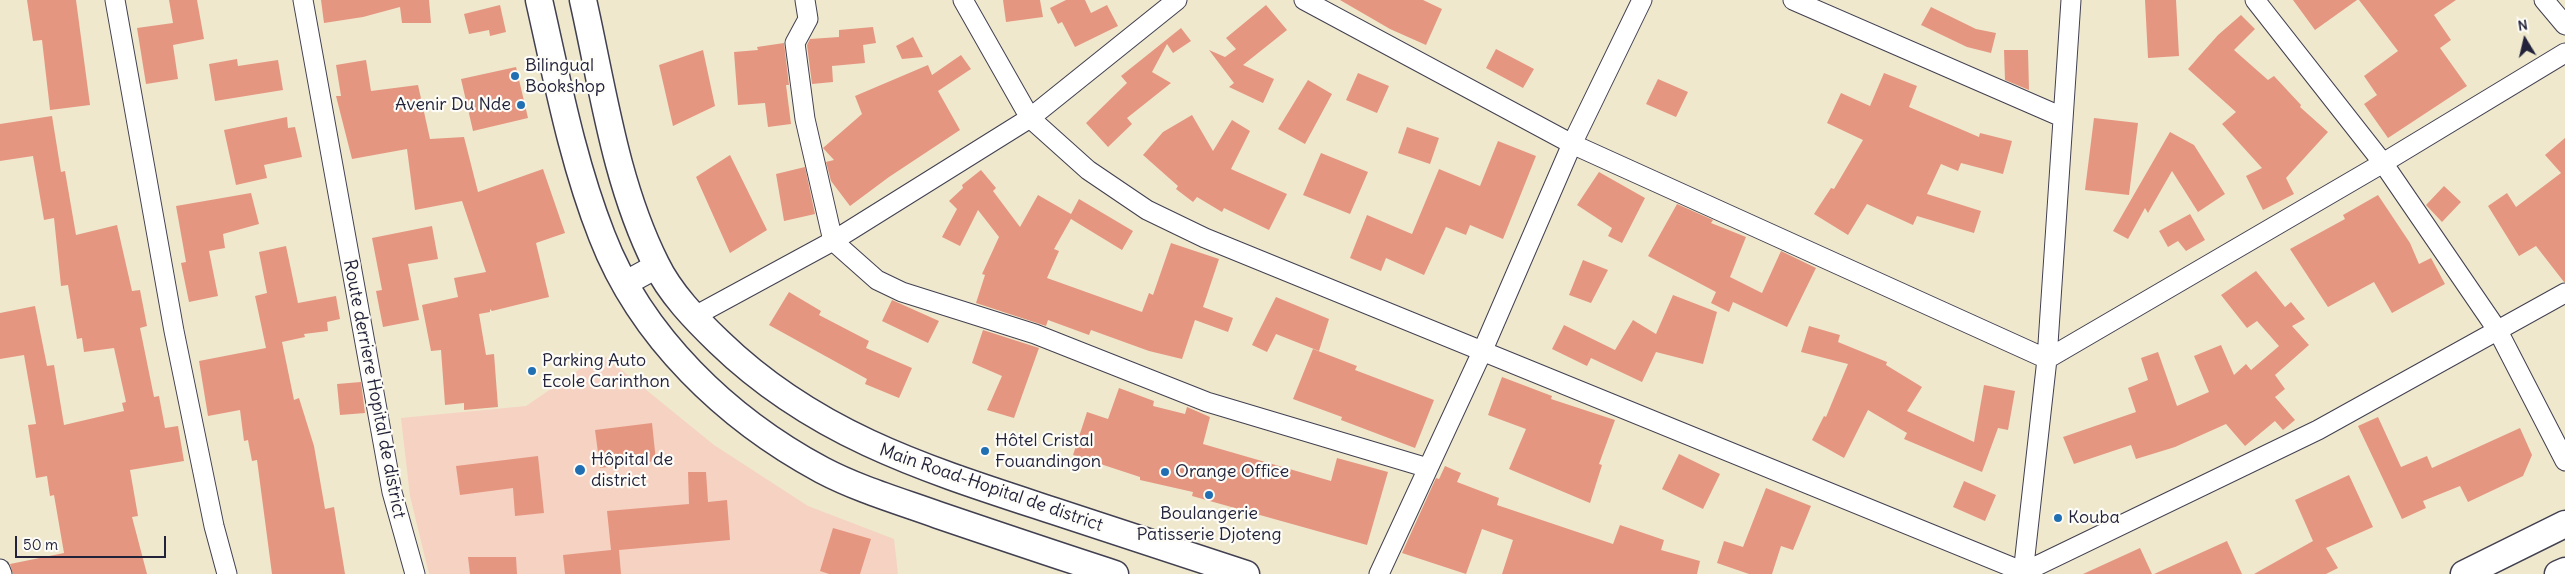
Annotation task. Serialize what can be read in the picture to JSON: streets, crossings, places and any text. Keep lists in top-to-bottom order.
{
  "streets": {
    "main road": ["Main Road-Hopital de district"],
    "street": ["Route derriere Hopital de district"]
  },
  "places": [
    "Bilingual Bookshop",
    "Avenir Du Nde",
    "Parking Auto Ecole Carinthon",
    "Hôtel Cristal Fouandingon",
    "Hôpital de district",
    "Orange Office",
    "Boulangerie Patisserie Djoteng",
    "Kouba"
  ],
  "scale_bar": "50 m",
  "north": "top"
}
